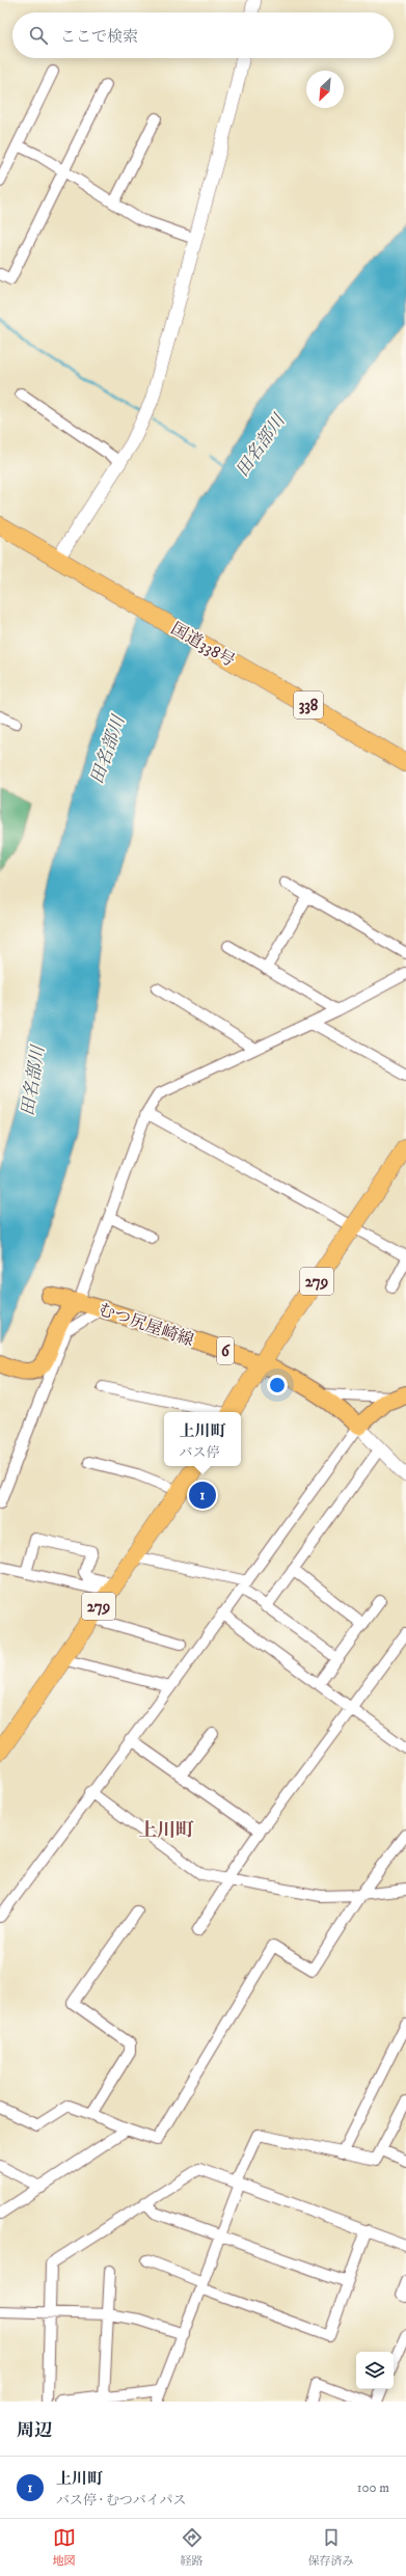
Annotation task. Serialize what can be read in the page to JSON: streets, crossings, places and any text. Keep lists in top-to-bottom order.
{
  "streets": {
    "highway": ["国道338号", "338", "279"],
    "main road": ["むつ尻屋崎線", "6"]
  },
  "crossings": [
    ["279", "むつ尻屋崎線"]
  ],
  "districts": ["上川町"],
  "water": ["田名部川"],
  "north": "bottom left",
  "page": {
    "search": "ここで検索",
    "popup": ["上川町", "バス停"],
    "pins": "1",
    "heading": "周辺",
    "list": [
      {
        "mark": "1",
        "name": "上川町",
        "note": "バス停 · むつバイパス",
        "value": "100 m"
      }
    ],
    "nav": ["地図", "経路", "保存済み"]
  }
}
